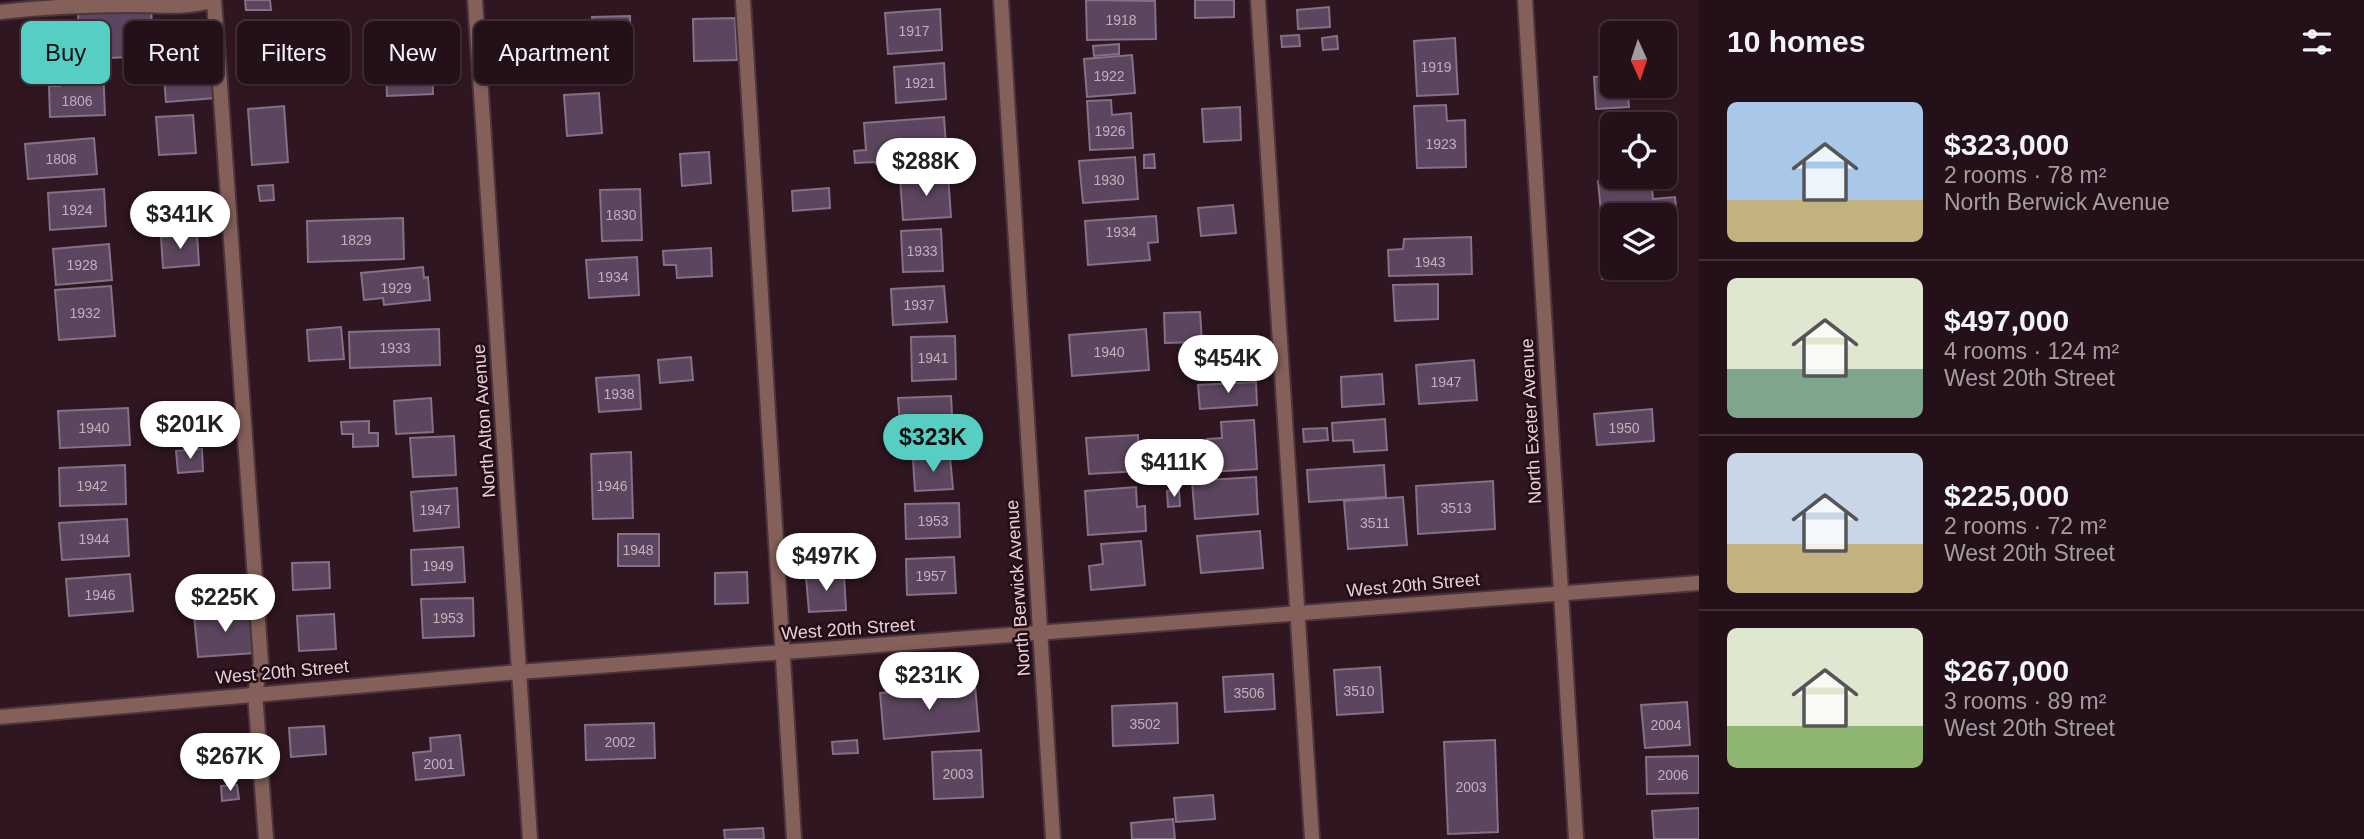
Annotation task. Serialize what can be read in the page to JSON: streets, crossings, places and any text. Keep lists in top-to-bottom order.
{
  "streets": {
    "street": [
      "North Alton Avenue",
      "North Exeter Avenue",
      "West 20th Street",
      "North Berwick Avenue"
    ]
  },
  "crossings": [
    ["North Alton Avenue", "West 20th Street"],
    ["North Exeter Avenue", "West 20th Street"],
    ["West 20th Street", "North Berwick Avenue"]
  ],
  "house_numbers": [
    "1918",
    "1917",
    "1919",
    "1922",
    "1921",
    "1806",
    "1926",
    "1923",
    "1808",
    "1930",
    "1924",
    "1830",
    "1934",
    "1829",
    "1933",
    "1943",
    "1928",
    "1934",
    "1929",
    "1937",
    "1932",
    "1933",
    "1940",
    "1941",
    "1947",
    "1938",
    "1940",
    "1950",
    "1942",
    "1946",
    "3513",
    "1947",
    "1953",
    "3511",
    "1944",
    "1948",
    "1949",
    "1957",
    "1946",
    "1953",
    "3510",
    "3506",
    "3502",
    "2004",
    "2002",
    "2001",
    "2003",
    "2006",
    "2003"
  ],
  "north": "bottom",
  "page": {
    "heading": "10 homes",
    "chip": [
      "Buy",
      "Rent",
      "Filters",
      "New",
      "Apartment"
    ],
    "list": [
      {
        "name": "$323,000",
        "note": "2 rooms · 78 m² · North Berwick Avenue"
      },
      {
        "name": "$497,000",
        "note": "4 rooms · 124 m² · West 20th Street"
      },
      {
        "name": "$225,000",
        "note": "2 rooms · 72 m² · West 20th Street"
      },
      {
        "name": "$267,000",
        "note": "3 rooms · 89 m² · West 20th Street"
      }
    ],
    "price": [
      "$288K",
      "$341K",
      "$454K",
      "$201K",
      "$323K",
      "$411K",
      "$497K",
      "$225K",
      "$231K",
      "$267K"
    ]
  }
}
